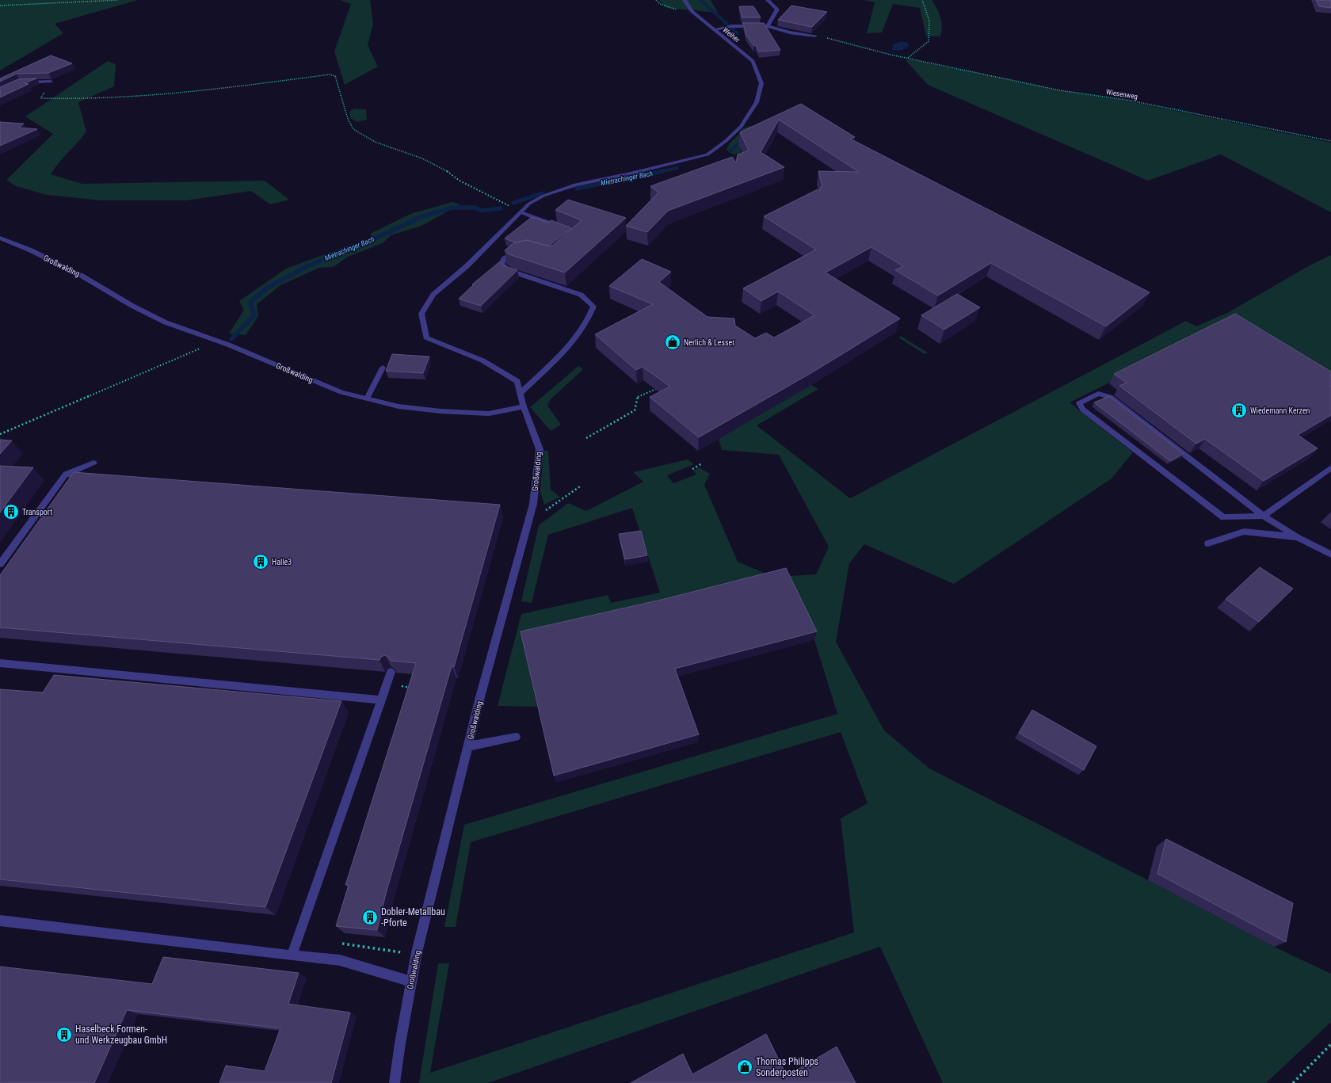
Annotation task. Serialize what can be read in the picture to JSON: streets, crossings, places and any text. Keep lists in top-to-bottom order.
{
  "streets": {
    "street": ["Weiher", "Großwalding"],
    "path": ["Wiesenweg"]
  },
  "crossings": [
    ["Weiher", "Wiesenweg"]
  ],
  "water": ["Mietrachinger Bach"],
  "places": {
    "shop": ["Nerlich & Lesser", "Thomas Philipps Sonderposten"],
    "building": [
      "Wiedemann Kerzen",
      "Transport",
      "Halle3",
      "Dobler-Metallbau -Pforte",
      "Haselbeck Formen- und Werkzeugbau GmbH"
    ]
  }
}
